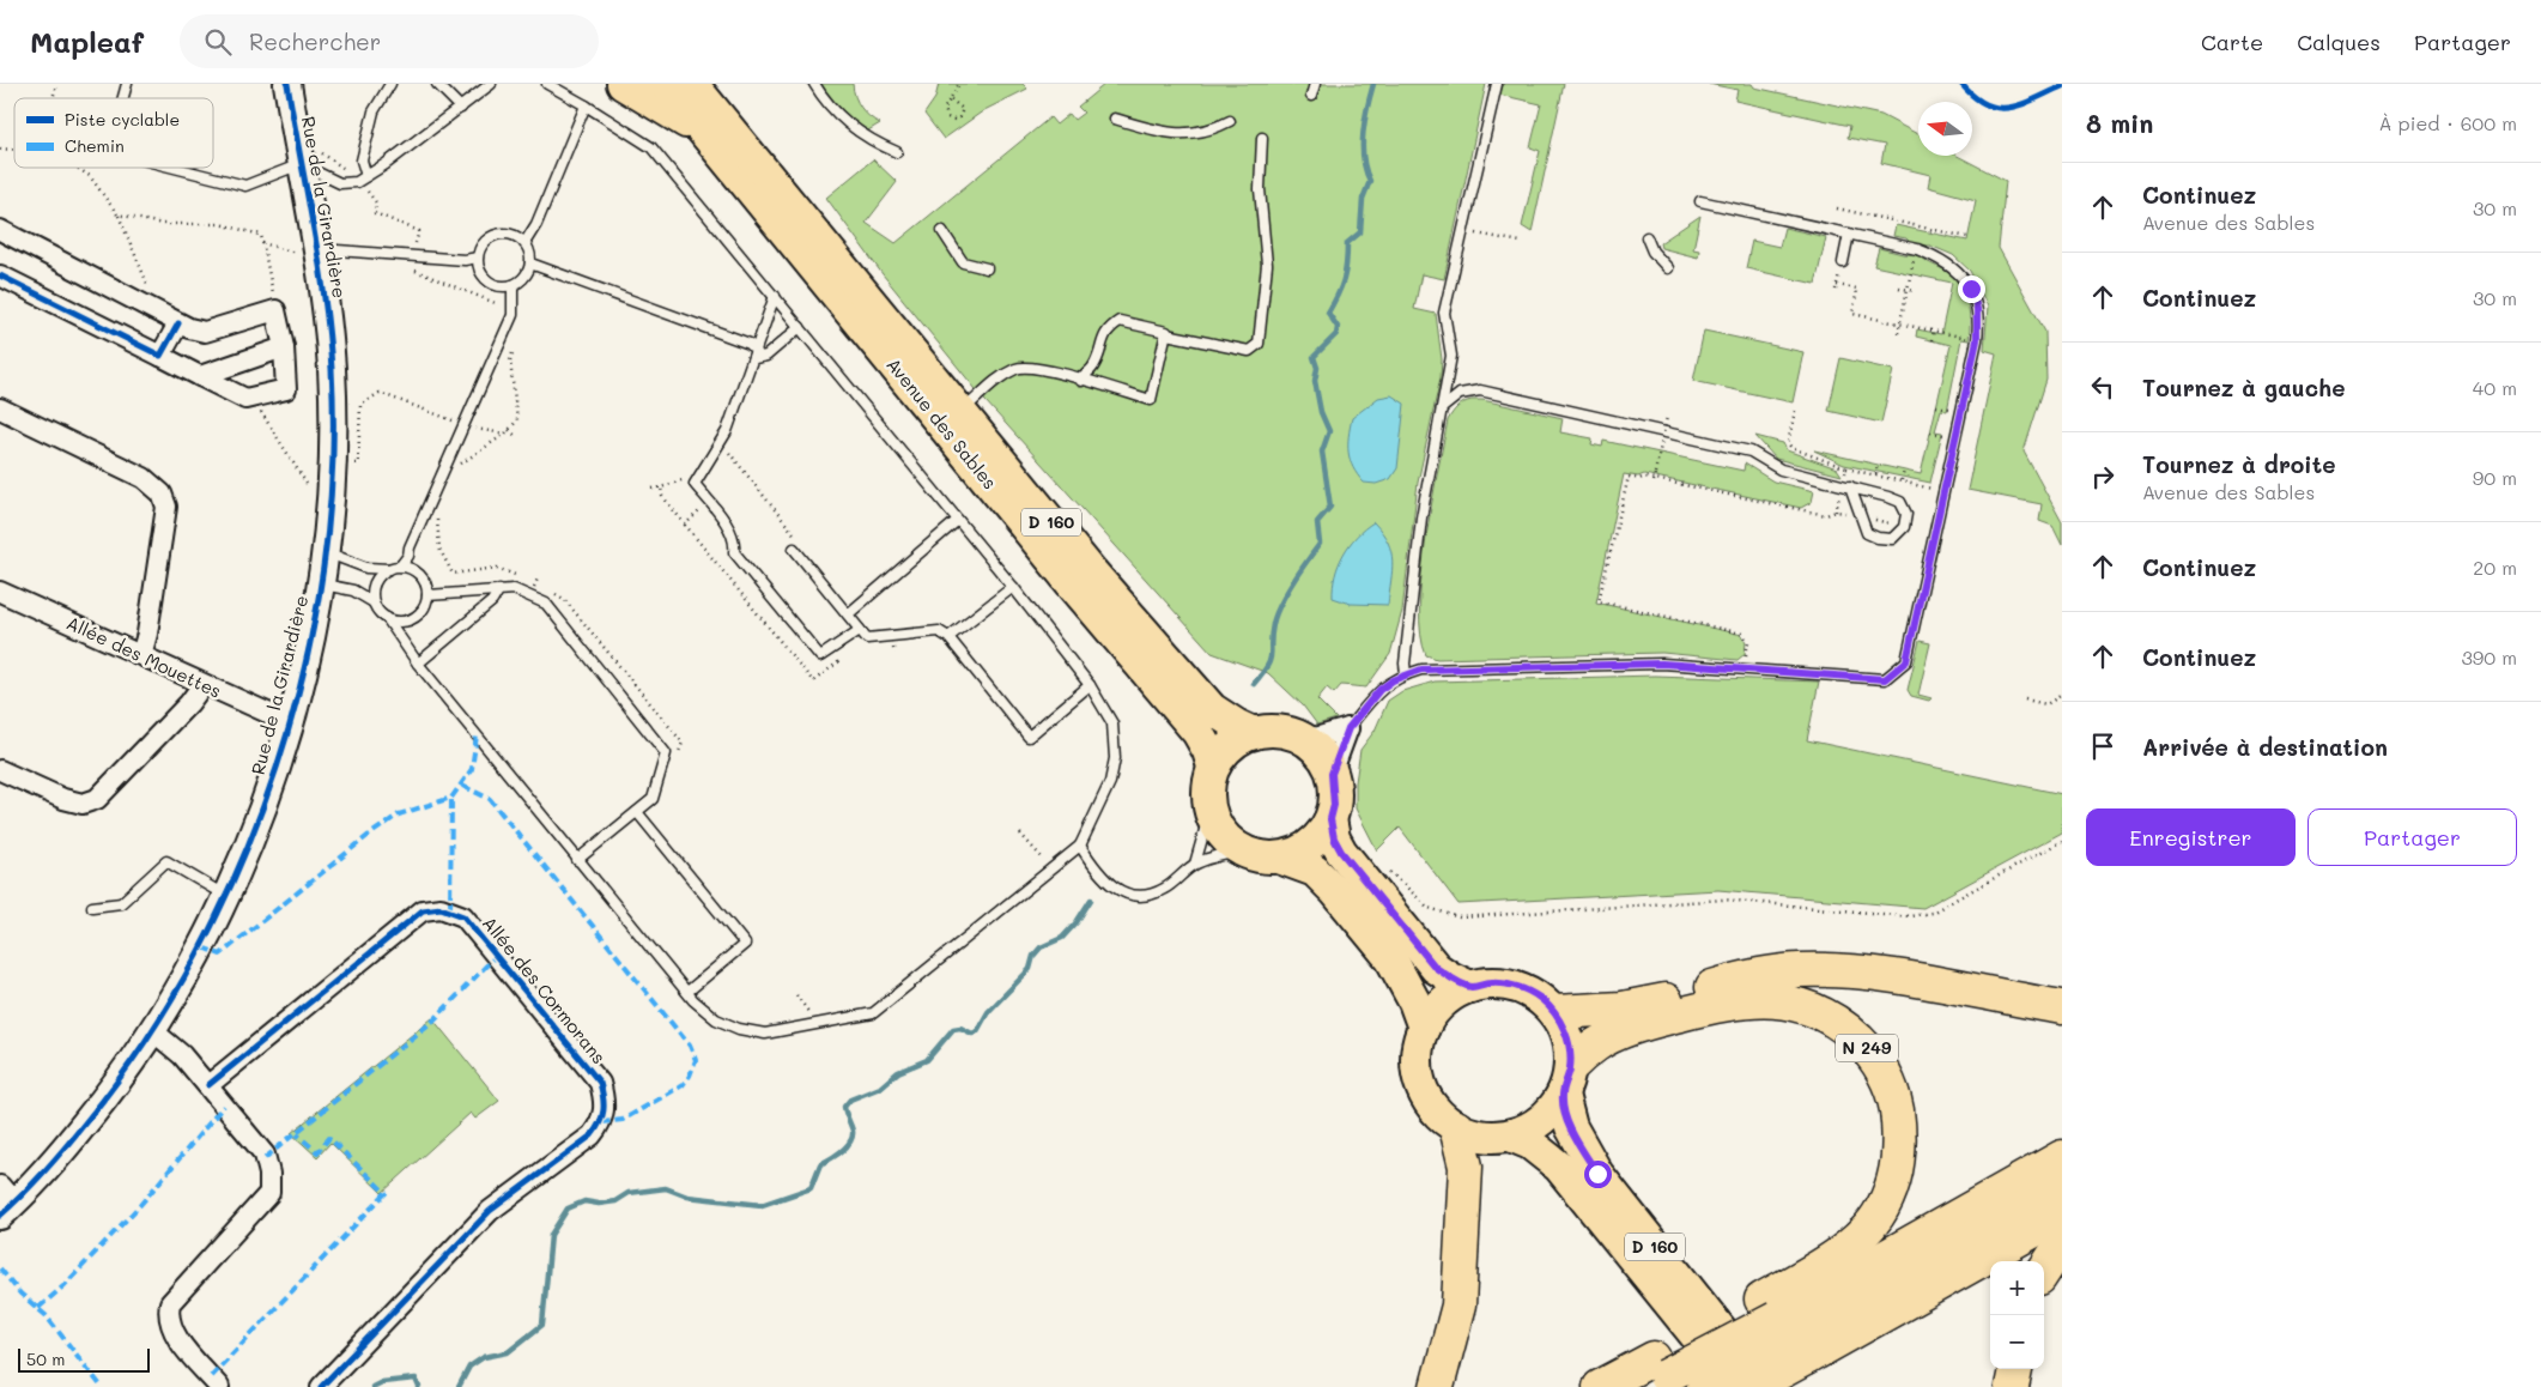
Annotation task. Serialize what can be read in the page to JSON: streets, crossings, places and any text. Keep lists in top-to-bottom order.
{
  "streets": {
    "highway": ["N 249"],
    "main road": ["Avenue des Sables", "D 160"],
    "street": ["Rue de la Girardière", "Allée des Mouettes", "Allée des Cormorans"]
  },
  "crossings": [
    ["Rue de la Girardière", "Allée des Mouettes"],
    ["D 160", "N 249"]
  ],
  "legend": ["Piste cyclable", "Chemin"],
  "scale_bar": "50 m",
  "north": "left",
  "page": {
    "header": "Mapleaf",
    "search": "Rechercher",
    "nav": ["Carte", "Calques", "Partager"],
    "heading": ["8 min", "À pied · 600 m"],
    "list": [
      ["Continuez", "Avenue des Sables", "30 m"],
      ["Continuez", "30 m"],
      ["Tournez à gauche", "40 m"],
      ["Tournez à droite", "Avenue des Sables", "90 m"],
      ["Continuez", "20 m"],
      ["Continuez", "390 m"],
      "Arrivée à destination"
    ],
    "buttons": ["Enregistrer", "Partager"],
    "map_buttons": ["+", "−"],
    "scale": "50 m"
  }
}
